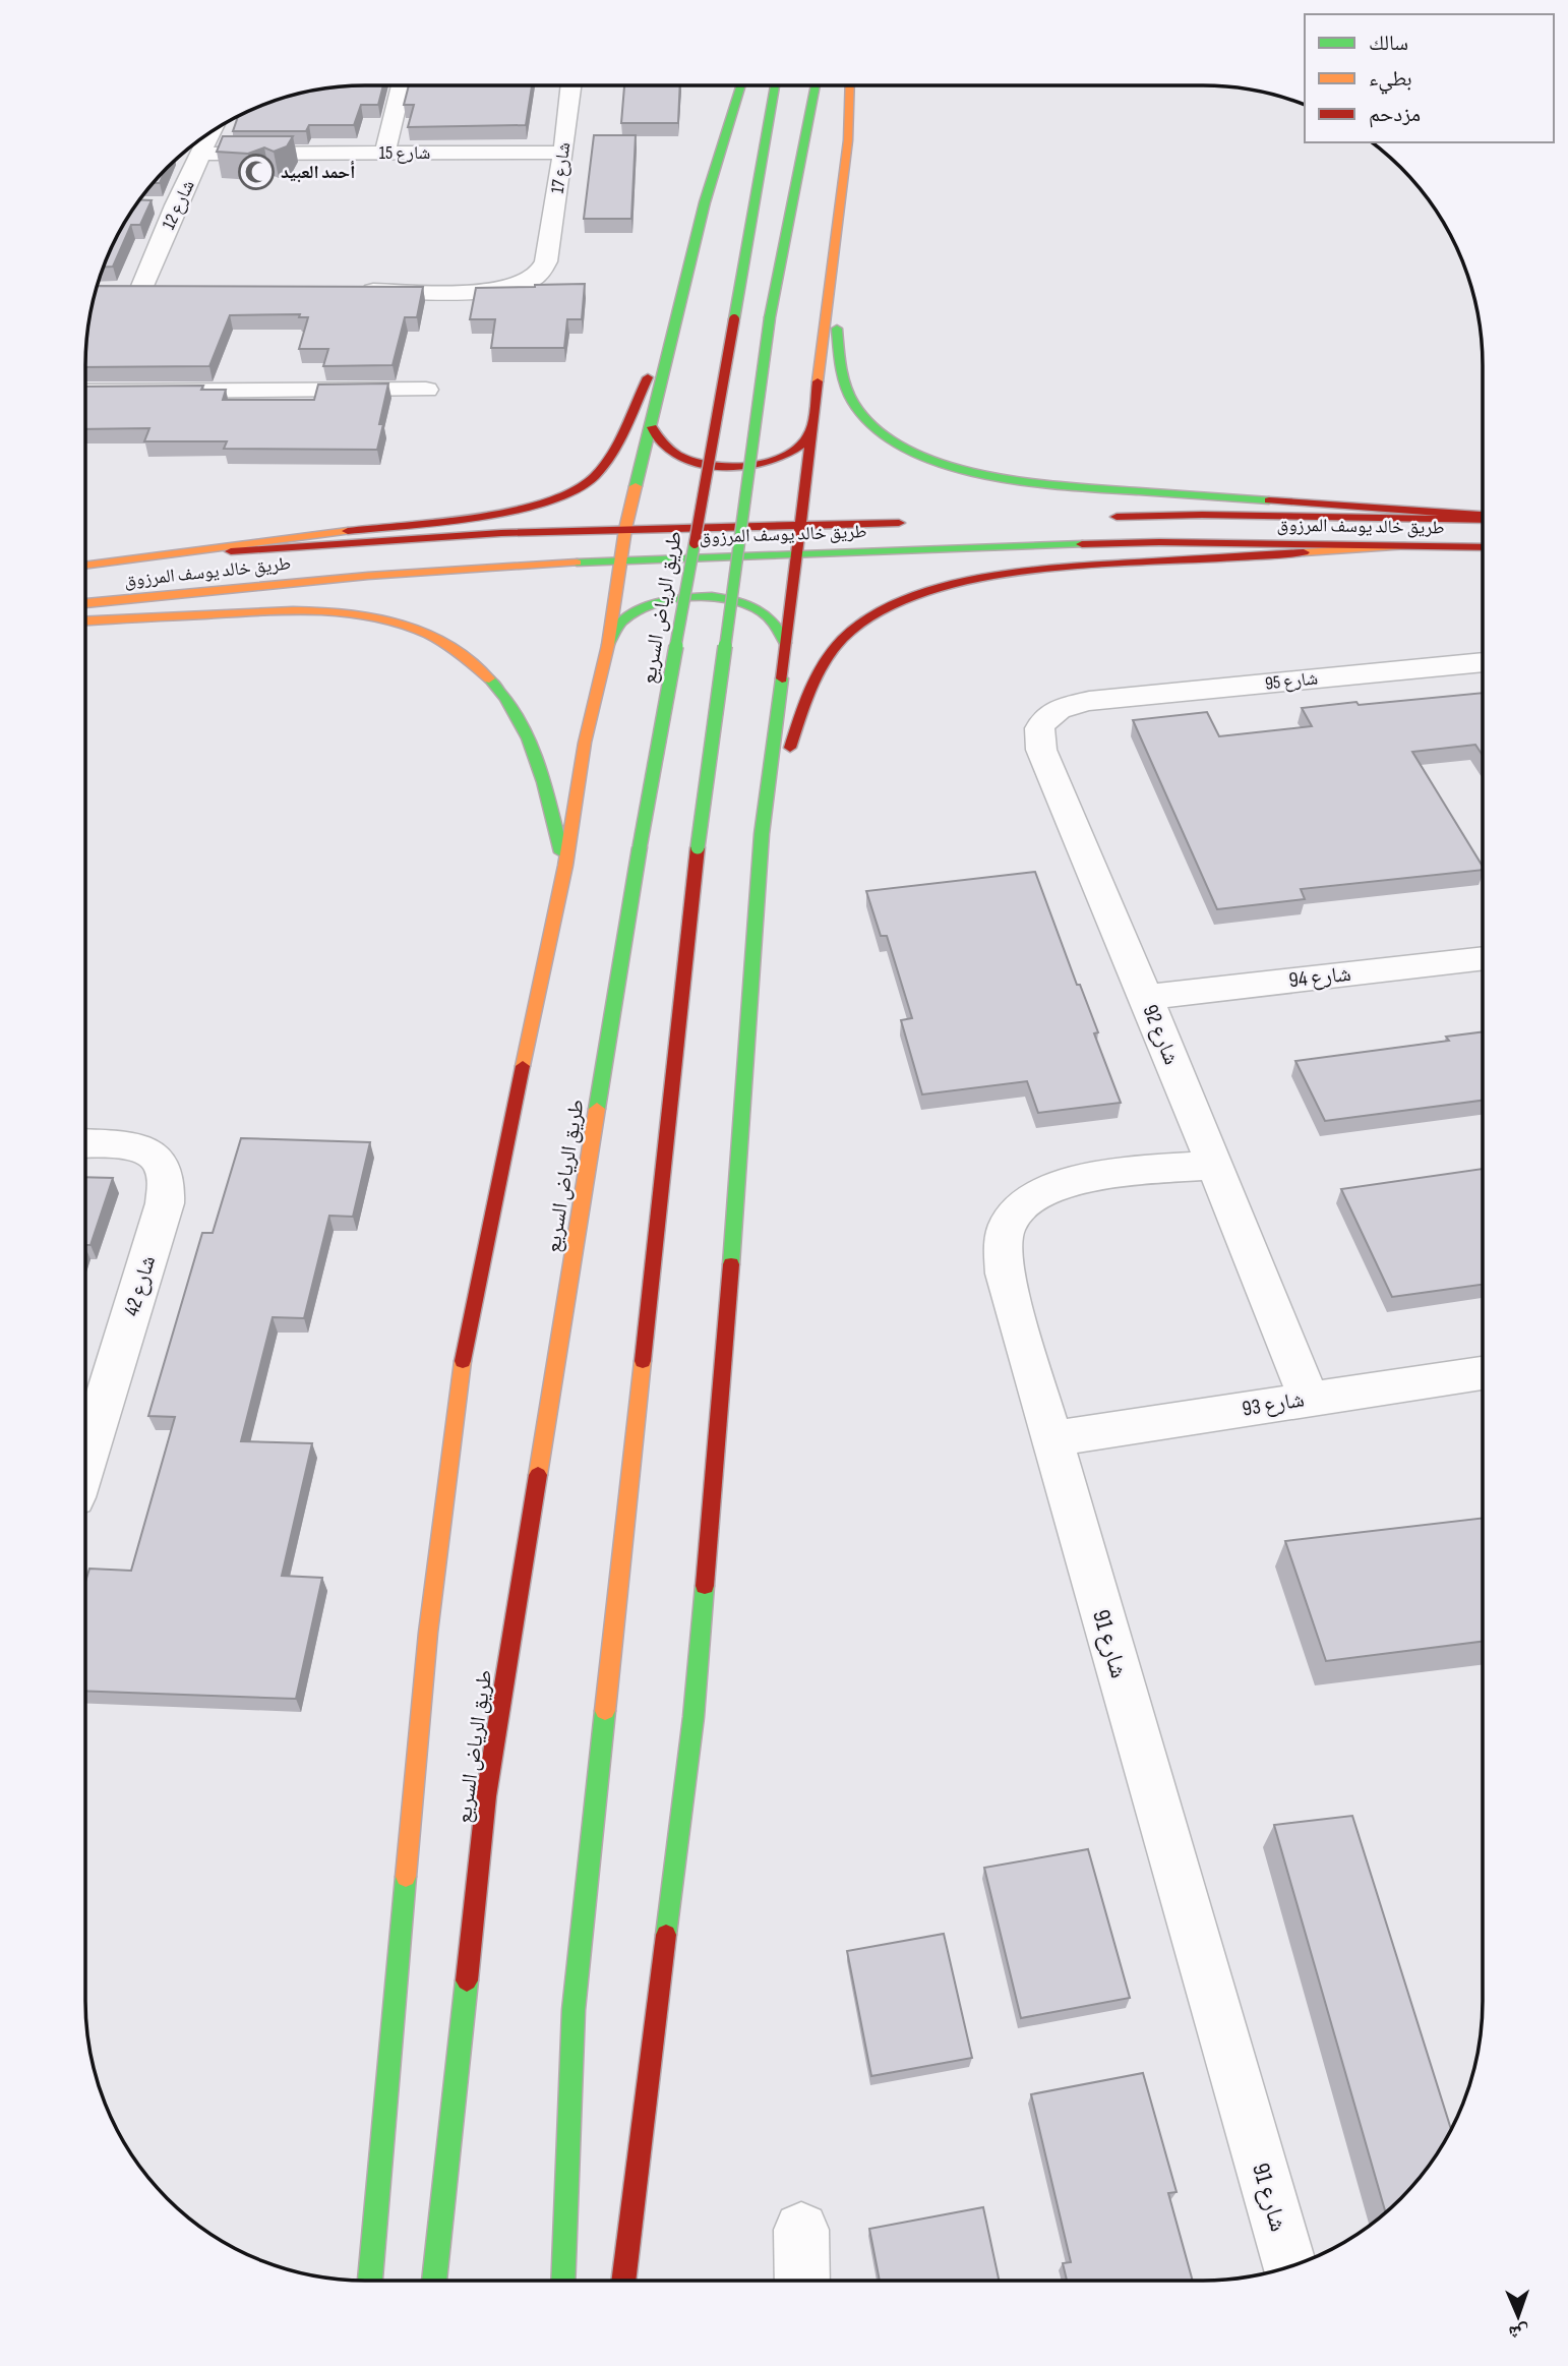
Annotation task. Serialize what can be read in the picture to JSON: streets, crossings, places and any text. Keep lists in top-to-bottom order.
{
  "streets": {
    "main road": ["طريق خالد يوسف المرزوق", "طريق الرياض السريع"],
    "street": [
      "شارع 15",
      "شارع 17",
      "شارع 12",
      "شارع 95",
      "شارع 94",
      "شارع 92",
      "شارع 42",
      "شارع 93",
      "شارع 91"
    ]
  },
  "crossings": [
    ["شارع 15", "شارع 17"],
    ["شارع 15", "شارع 12"],
    ["شارع 95", "شارع 92"],
    ["شارع 94", "شارع 92"],
    ["شارع 92", "شارع 93"],
    ["شارع 92", "شارع 91"],
    ["شارع 93", "شارع 91"]
  ],
  "places": {
    "mosque": ["أحمد العبيد"]
  },
  "legend": ["سالك", "بطيء", "مزدحم"],
  "north": "bottom"
}
